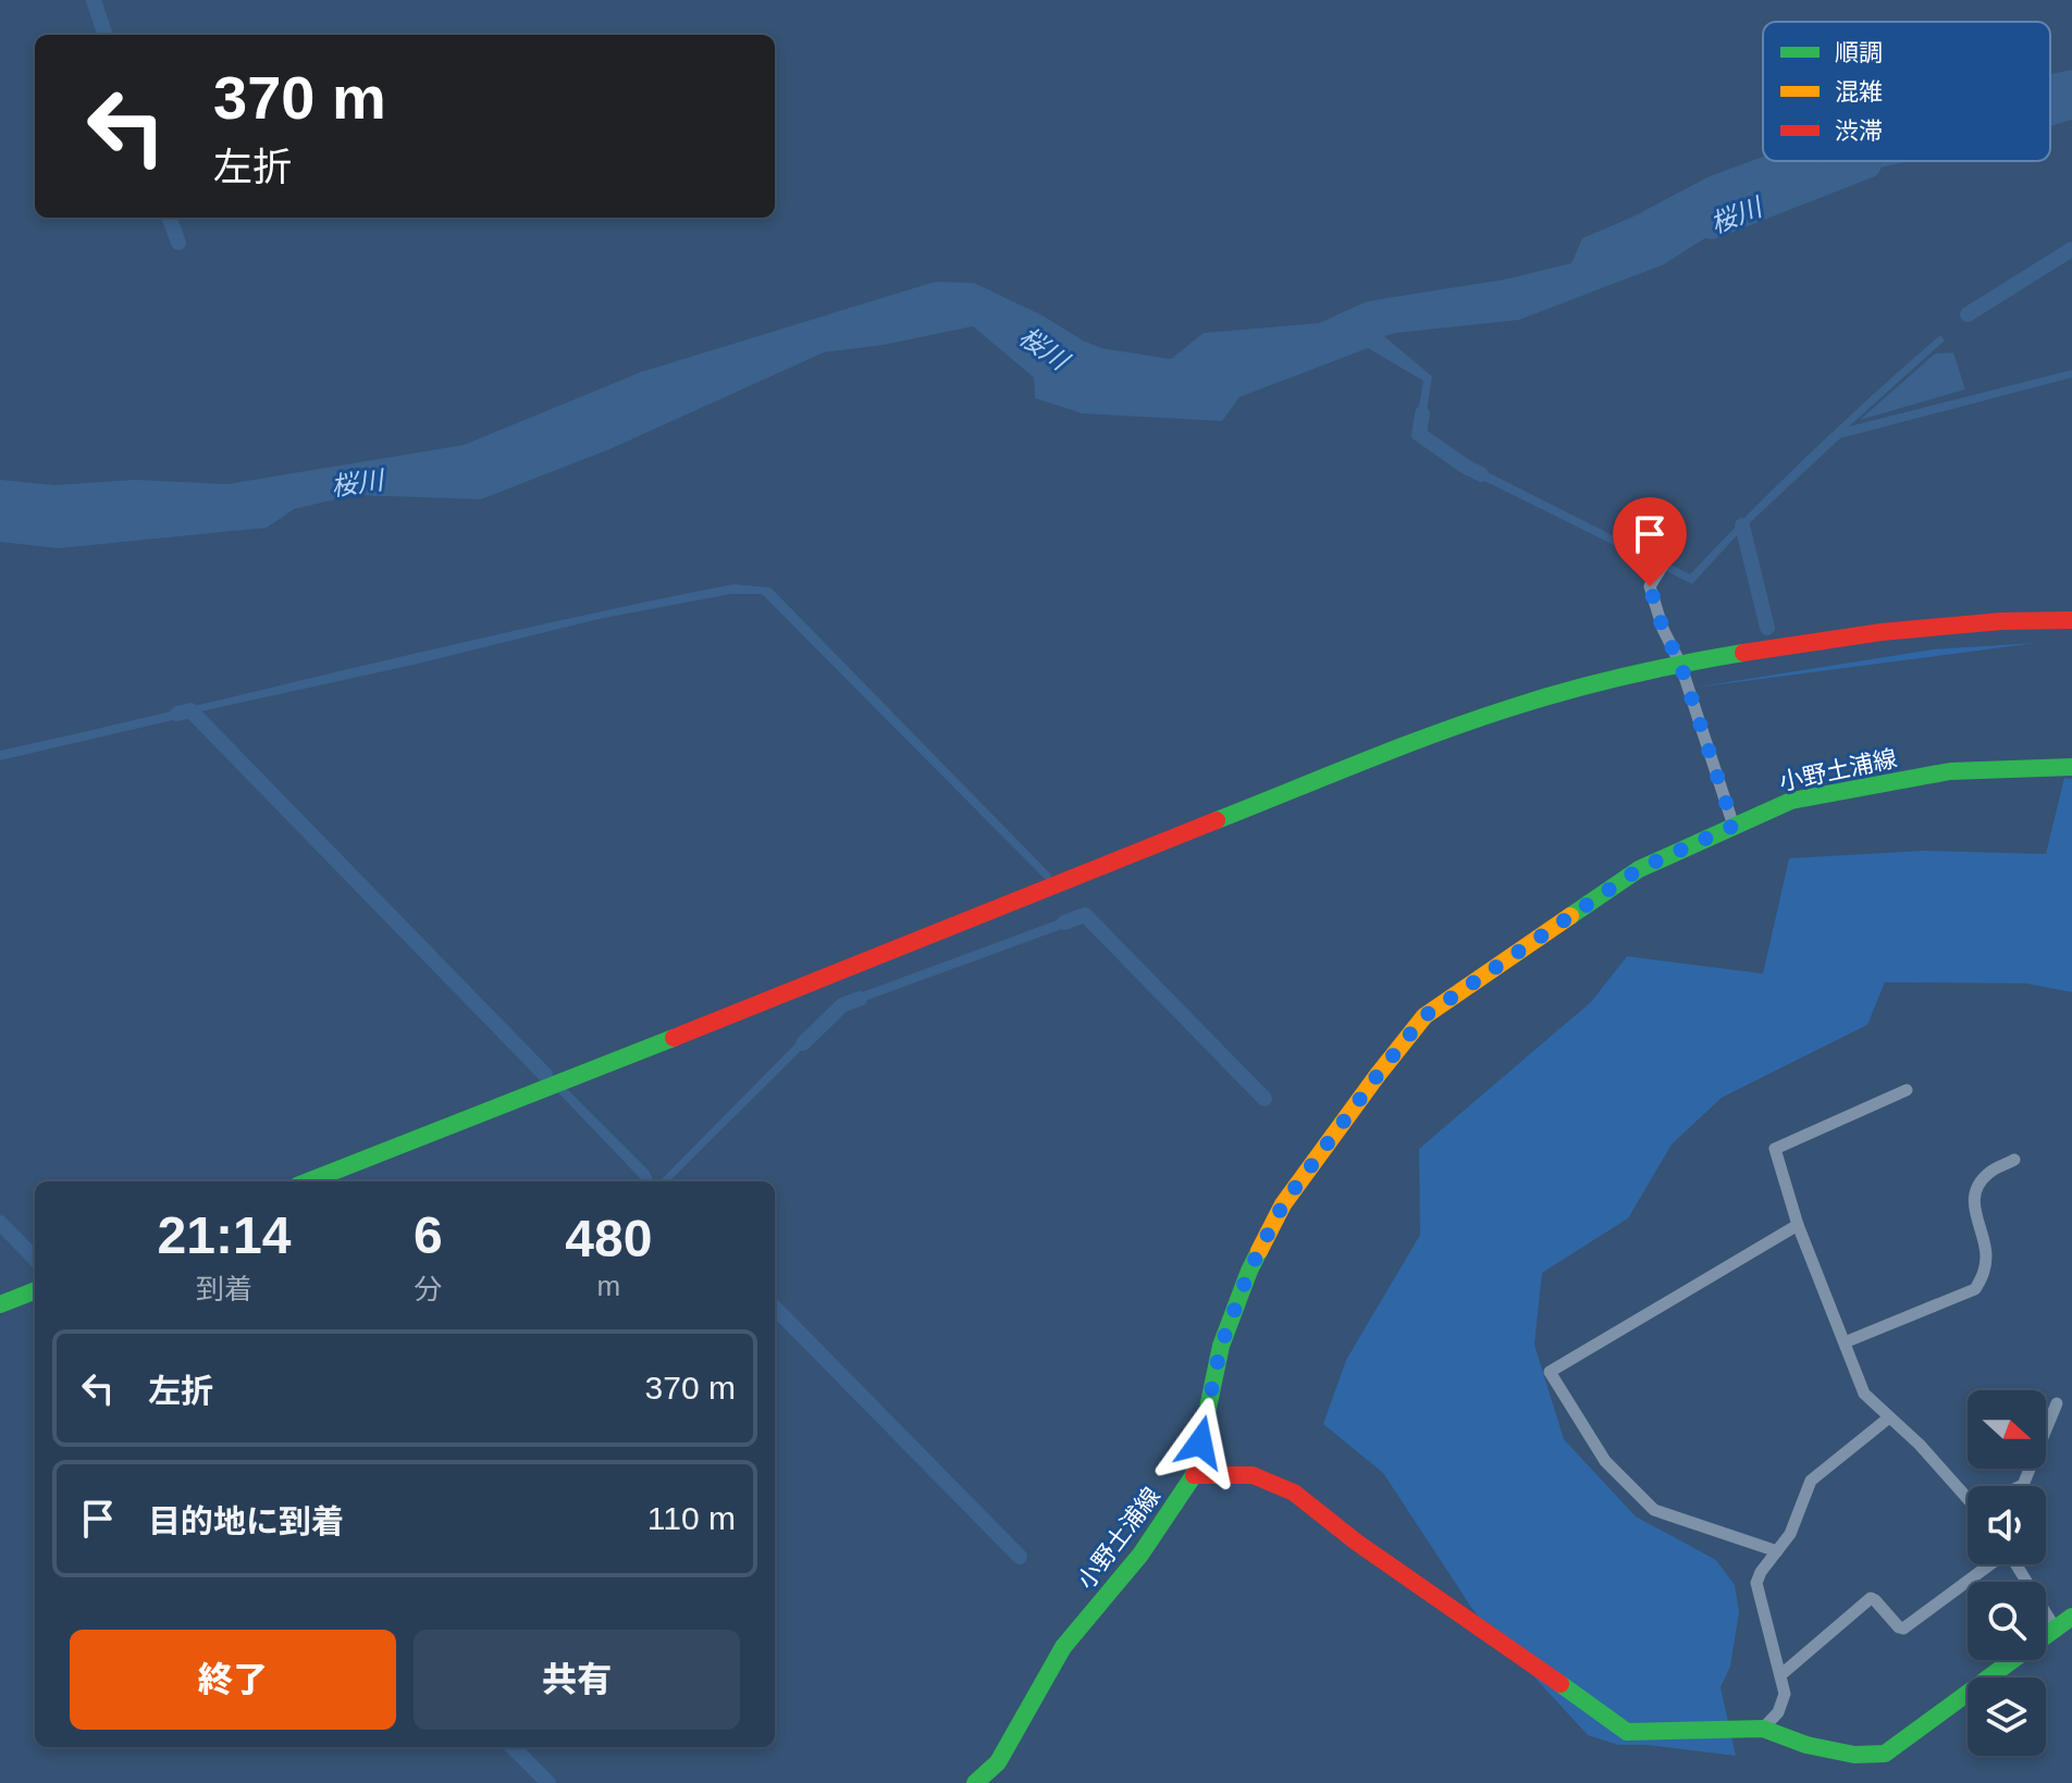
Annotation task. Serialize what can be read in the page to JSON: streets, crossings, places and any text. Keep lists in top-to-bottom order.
{
  "streets": {
    "street": ["小野土浦線"]
  },
  "water": ["桜川"],
  "legend": ["順調", "混雑", "渋滞"],
  "north": "right",
  "page": {
    "turn": ["370 m", "左折"],
    "eta": [
      "21:14",
      "到着",
      "6",
      "分",
      "480",
      "m"
    ],
    "list": [
      {
        "name": "左折",
        "value": "370 m"
      },
      {
        "name": "目的地に到着",
        "value": "110 m"
      }
    ],
    "buttons": ["終了", "共有"]
  }
}
